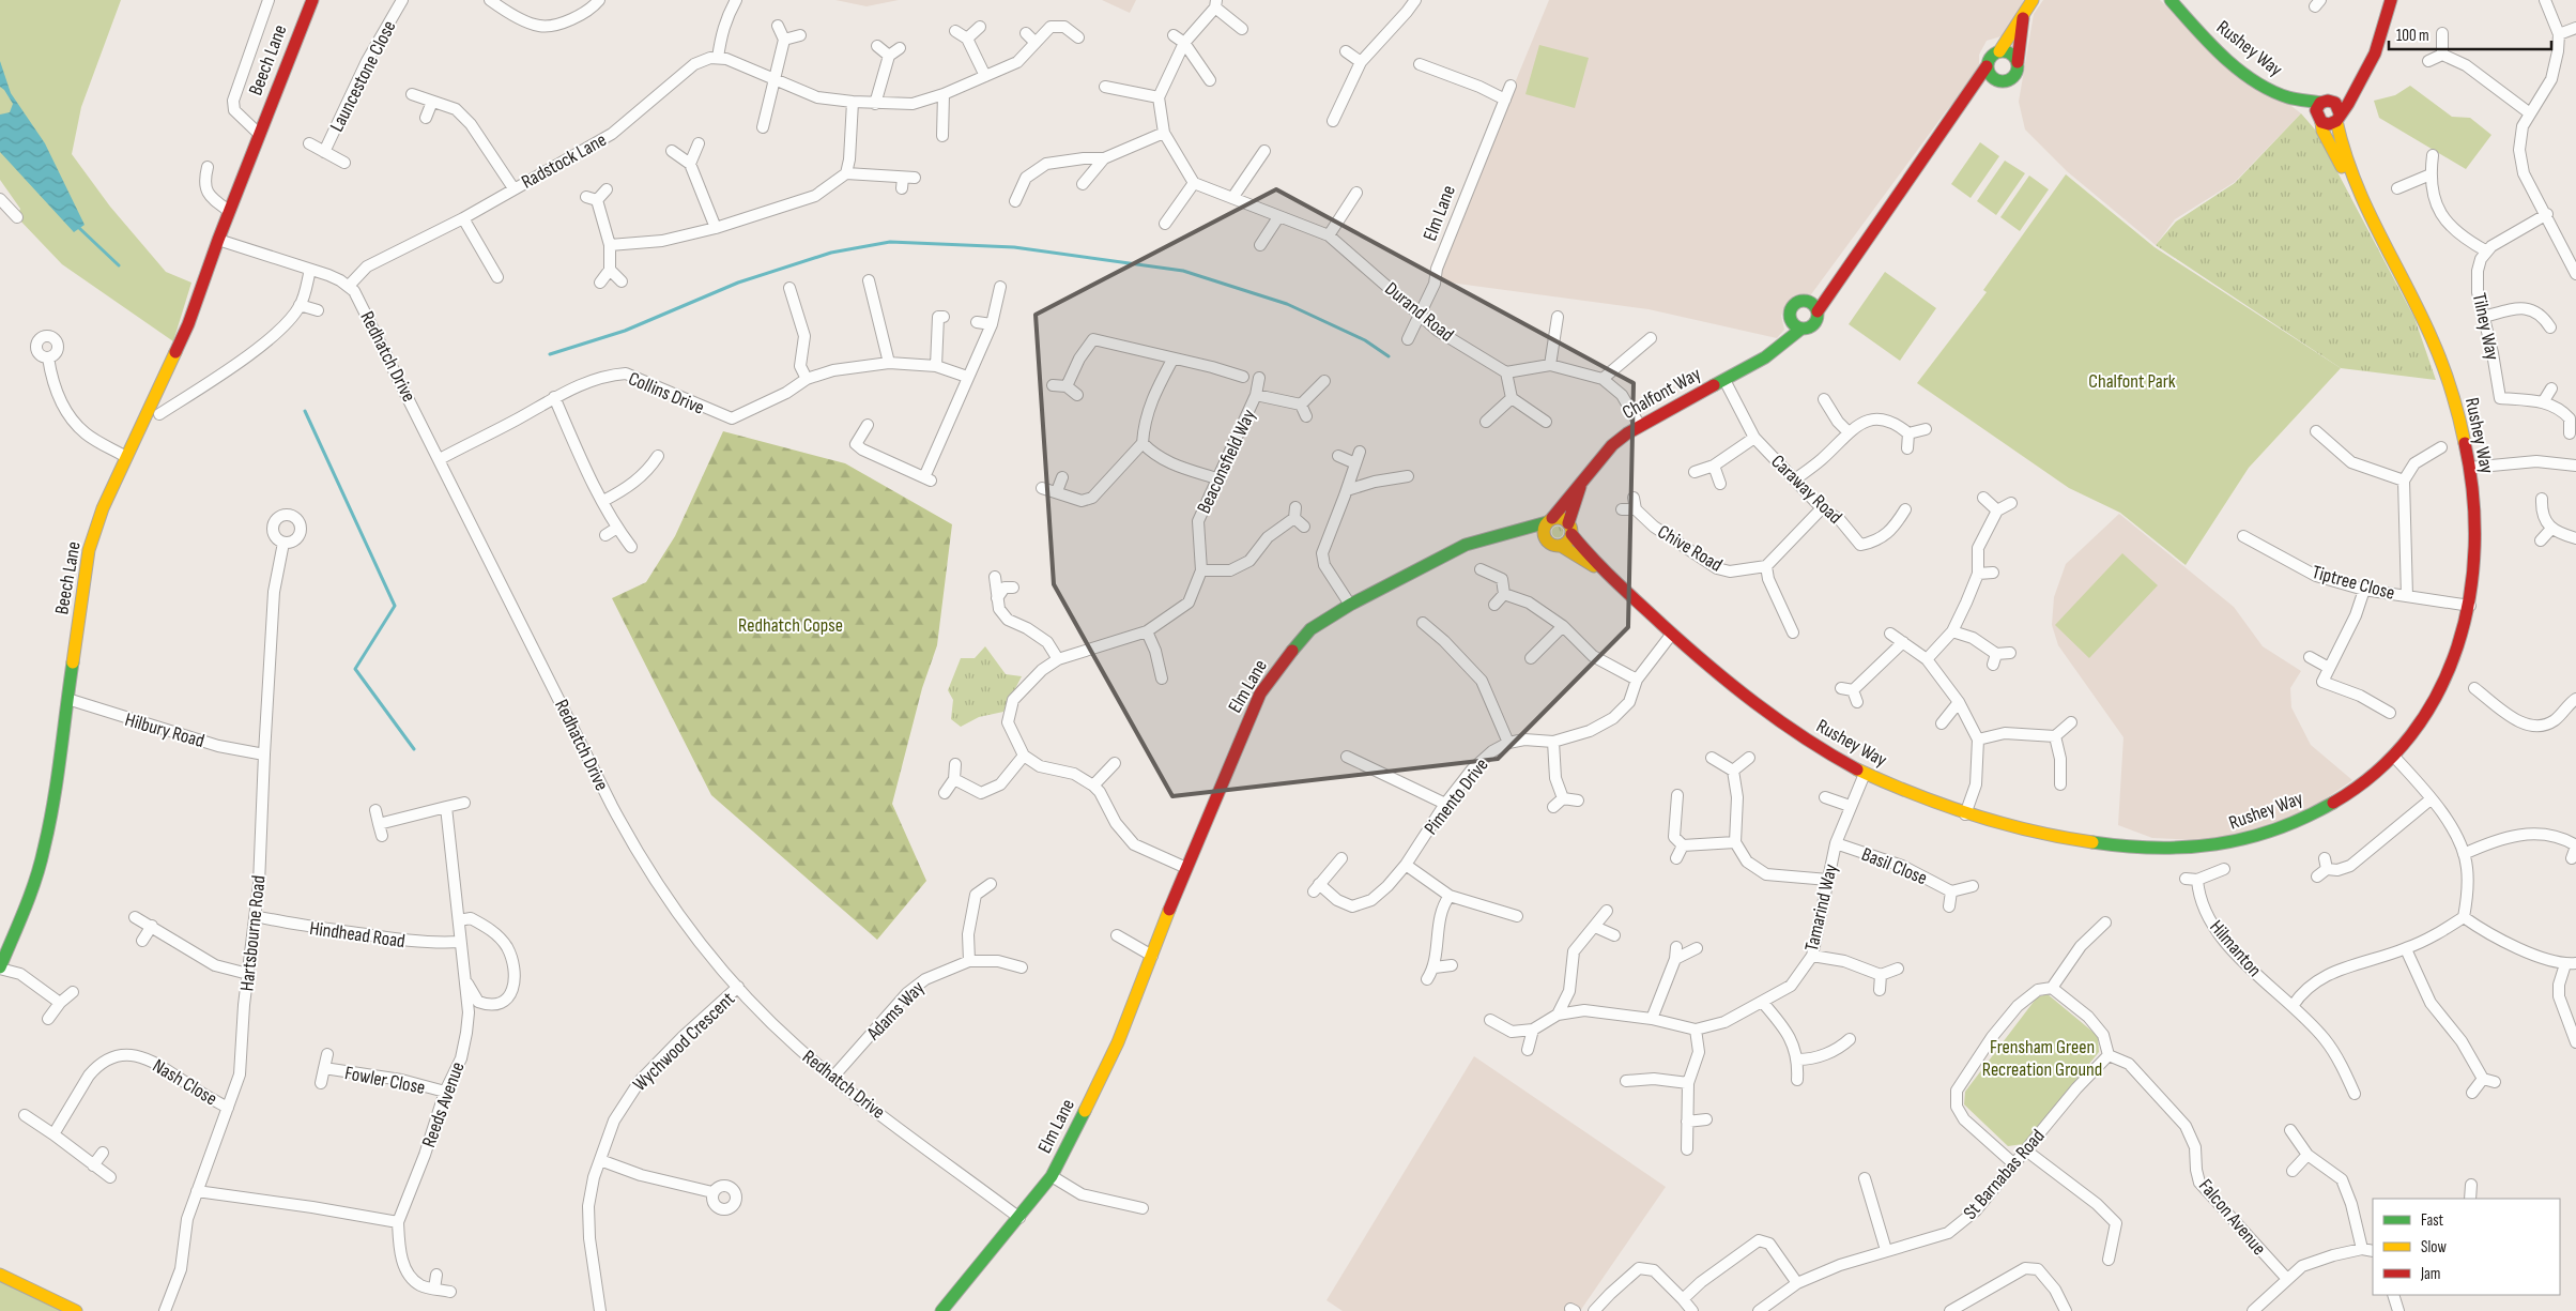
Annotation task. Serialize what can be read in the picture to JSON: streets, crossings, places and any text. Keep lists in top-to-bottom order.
{
  "streets": {
    "street": [
      "Rushey Way",
      "Beech Lane",
      "Launcestone Close",
      "Radstock Lane",
      "Elm Lane",
      "Durand Road",
      "Tilney Way",
      "Redhatch Drive",
      "Collins Drive",
      "Chalfont Way",
      "Beaconsfield Way",
      "Caraway Road",
      "Chive Road",
      "Tiptree Close",
      "Hilbury Road",
      "Pimento Drive",
      "Basil Close",
      "Tamarind Way",
      "Hartsbourne Road",
      "Hindhead Road",
      "Hilmanton",
      "Adams Way",
      "Wychwood Crescent",
      "Fowler Close",
      "Nash Close",
      "Reeds Avenue",
      "St Barnabas Road",
      "Falcon Avenue"
    ]
  },
  "crossings": [
    ["Rushey Way", "Chalfont Way"],
    ["Rushey Way", "Tiptree Close"],
    ["Rushey Way", "Pimento Drive"],
    ["Rushey Way", "Tamarind Way"],
    ["Beech Lane", "Hilbury Road"],
    ["Radstock Lane", "Redhatch Drive"],
    ["Elm Lane", "Durand Road"],
    ["Elm Lane", "Redhatch Drive"],
    ["Redhatch Drive", "Collins Drive"],
    ["Redhatch Drive", "Adams Way"],
    ["Redhatch Drive", "Wychwood Crescent"],
    ["Chalfont Way", "Caraway Road"],
    ["Hilbury Road", "Hartsbourne Road"],
    ["Basil Close", "Tamarind Way"],
    ["Hartsbourne Road", "Hindhead Road"],
    ["Hartsbourne Road", "Nash Close"],
    ["Hindhead Road", "Reeds Avenue"],
    ["Fowler Close", "Reeds Avenue"],
    ["St Barnabas Road", "Falcon Avenue"]
  ],
  "parks": ["Chalfont Park", "Redhatch Copse", "Frensham Green Recreation Ground"],
  "legend": ["Fast", "Slow", "Jam"],
  "scale_bar": "100 m"
}
